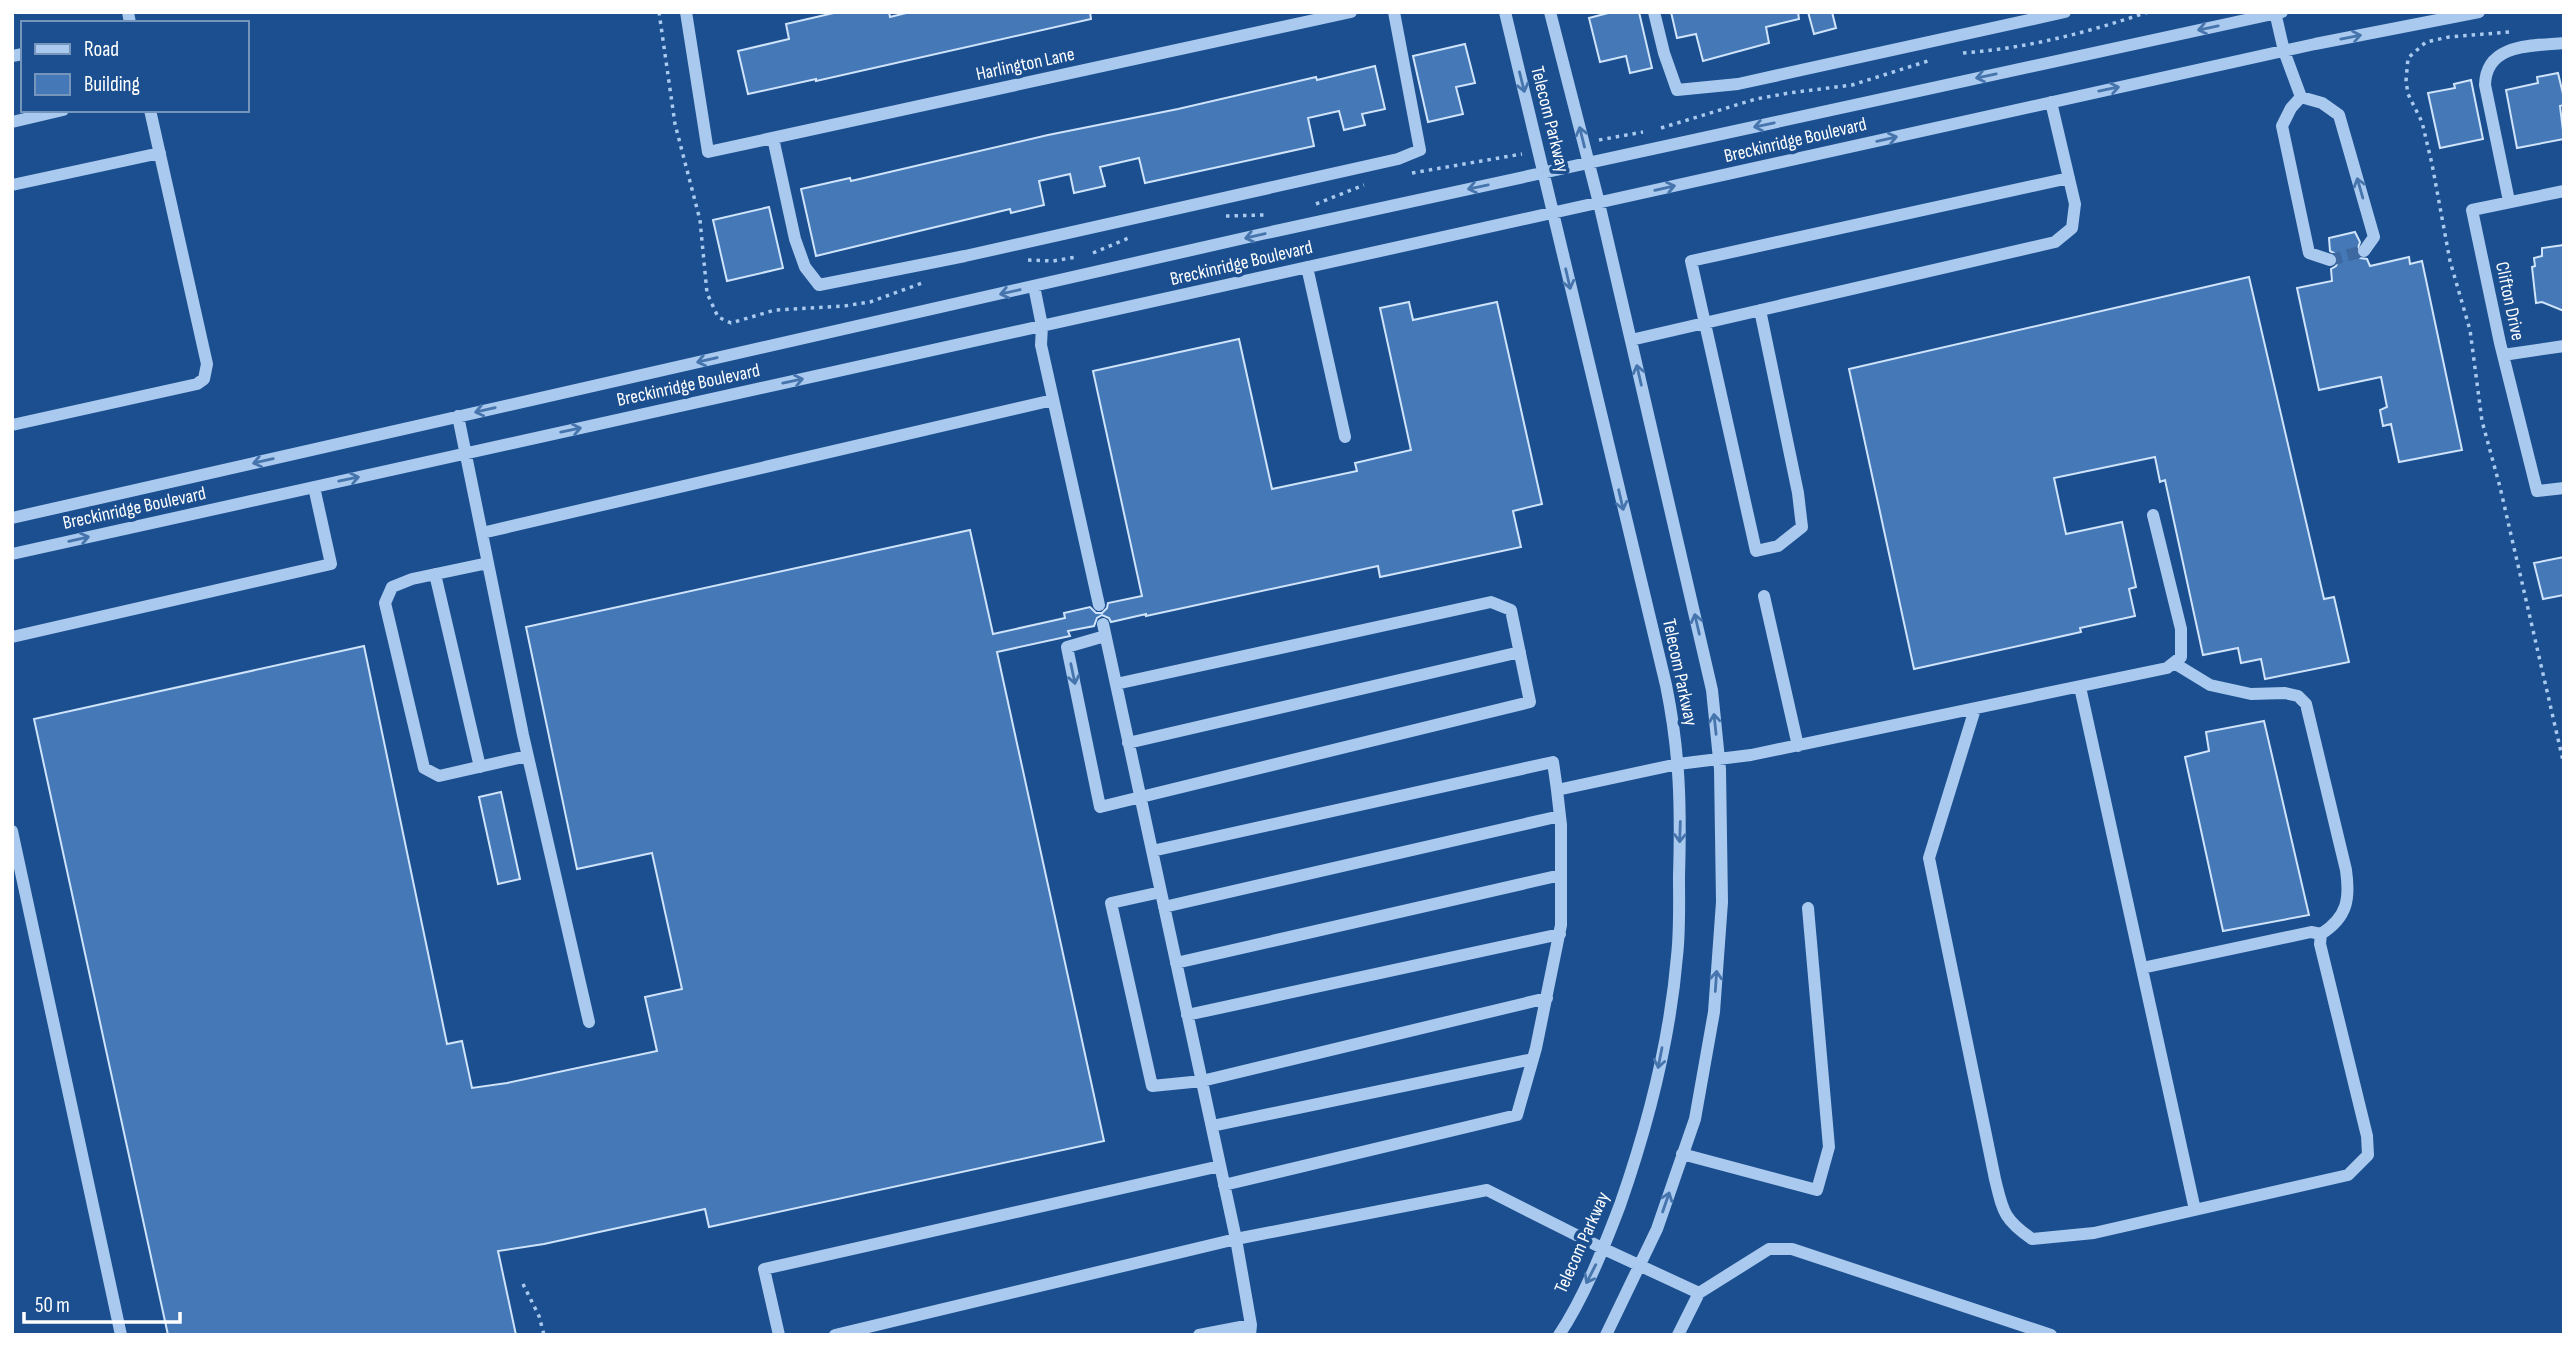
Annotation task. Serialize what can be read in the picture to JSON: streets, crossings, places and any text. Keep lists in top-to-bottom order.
{
  "streets": {
    "street": [
      "Harlington Lane",
      "Telecom Parkway",
      "Breckinridge Boulevard",
      "Clifton Drive"
    ]
  },
  "crossings": [
    ["Telecom Parkway", "Breckinridge Boulevard"]
  ],
  "legend": ["Road", "Building"],
  "scale_bar": "50 m"
}
